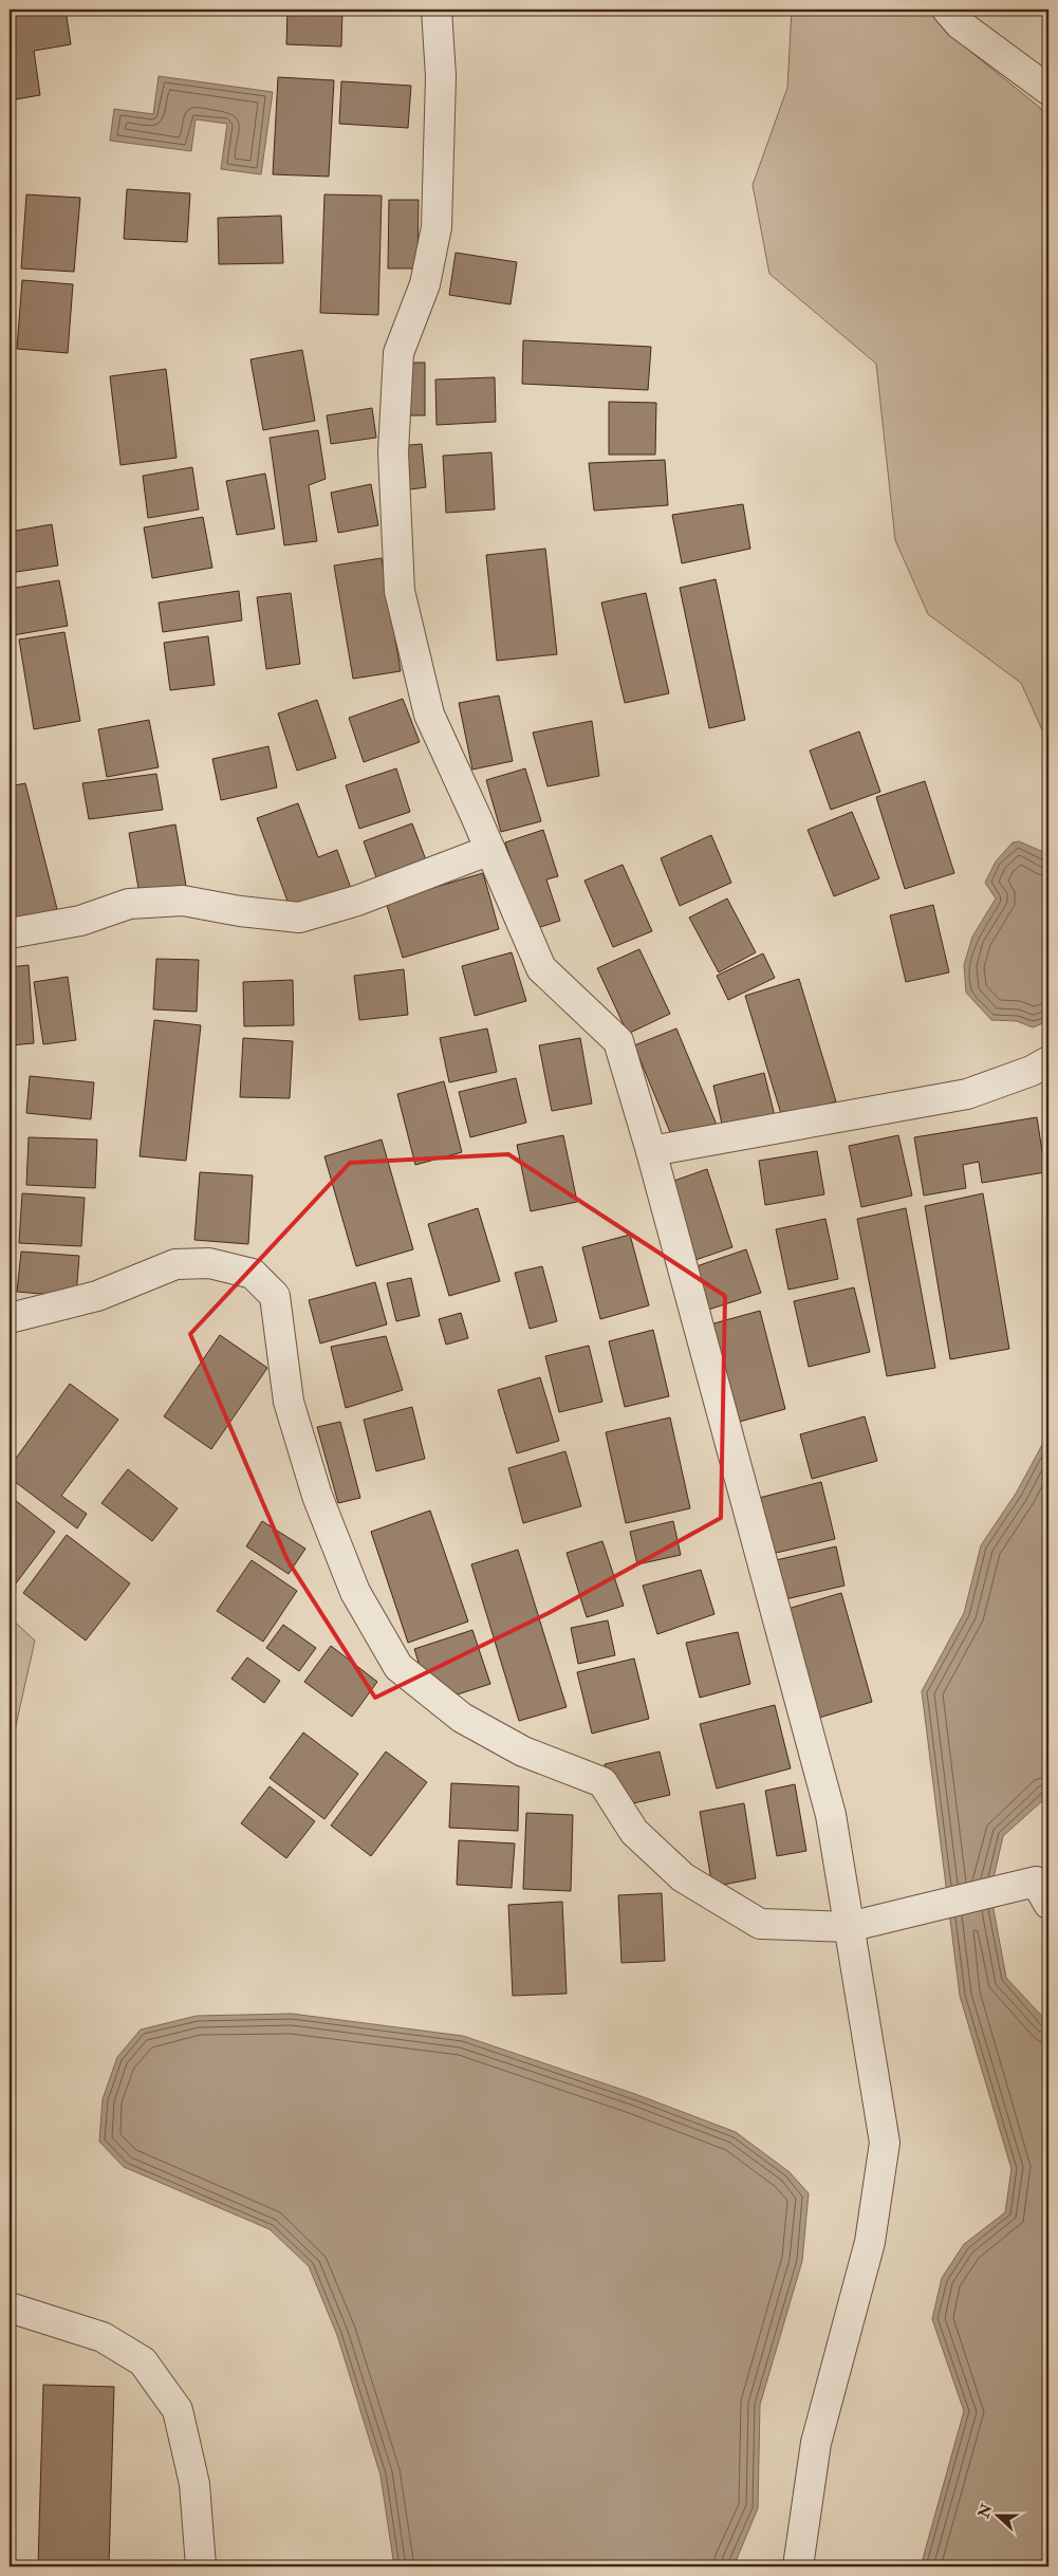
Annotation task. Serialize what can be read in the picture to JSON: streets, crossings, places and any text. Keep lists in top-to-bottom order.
{
  "north": "left"
}
